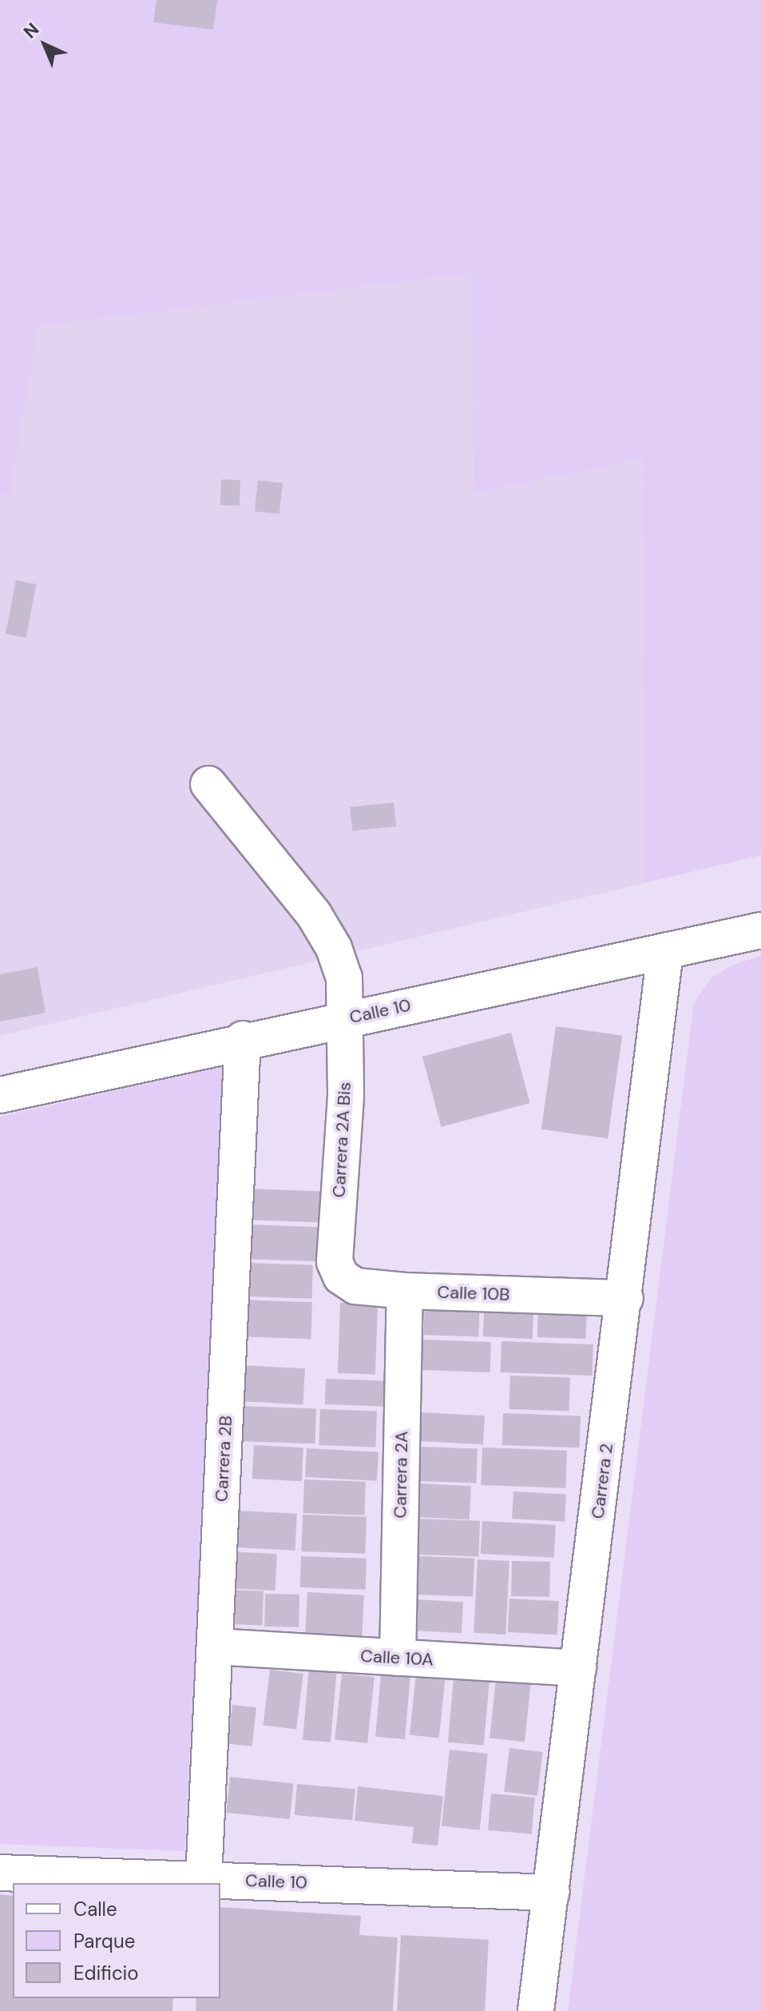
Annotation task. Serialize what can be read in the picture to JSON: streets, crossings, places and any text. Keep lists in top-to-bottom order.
{
  "streets": {
    "street": [
      "Calle 10",
      "Carrera 2A Bis",
      "Calle 10B",
      "Carrera 2B",
      "Carrera 2A",
      "Carrera 2",
      "Calle 10A"
    ]
  },
  "crossings": [
    ["Calle 10", "Carrera 2A Bis"],
    ["Calle 10", "Carrera 2B"],
    ["Calle 10", "Carrera 2"],
    ["Carrera 2A Bis", "Calle 10B"],
    ["Calle 10B", "Carrera 2A"],
    ["Calle 10B", "Carrera 2"],
    ["Carrera 2B", "Calle 10A"],
    ["Carrera 2A", "Calle 10A"],
    ["Carrera 2", "Calle 10A"]
  ],
  "legend": ["Calle", "Parque", "Edificio"],
  "north": "top left"
}
